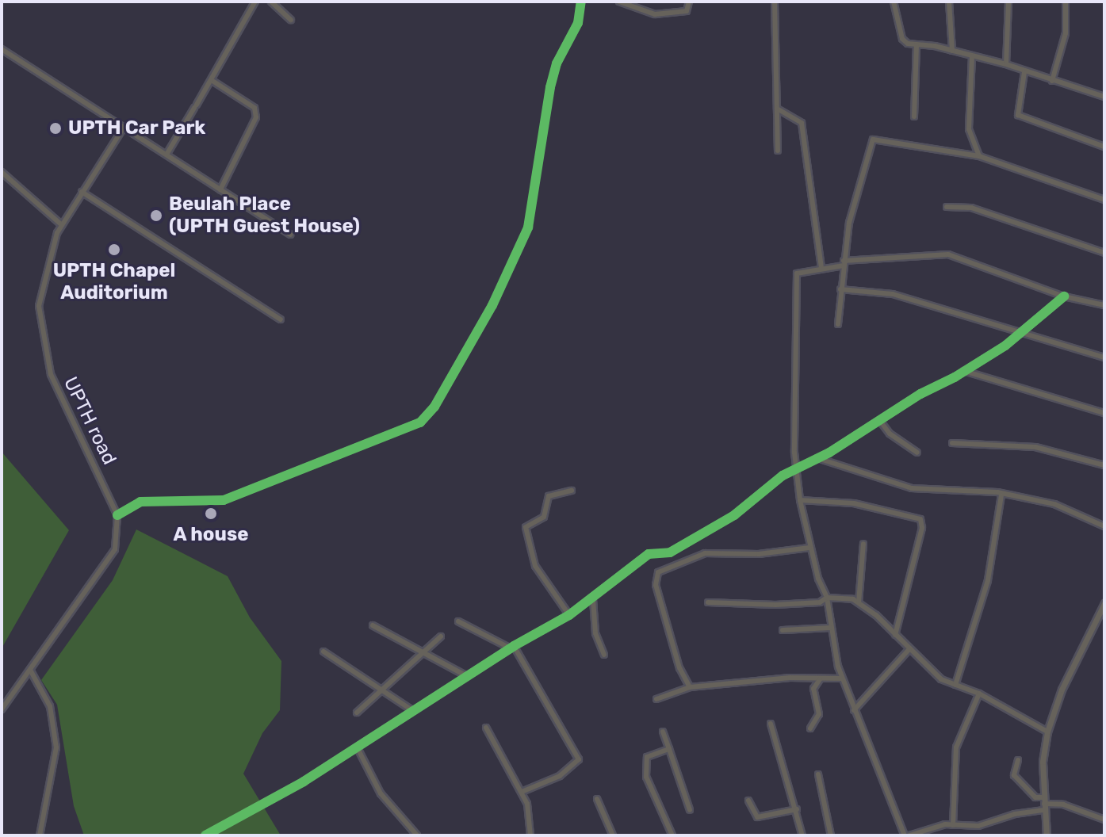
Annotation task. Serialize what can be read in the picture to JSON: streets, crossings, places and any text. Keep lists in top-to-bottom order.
{
  "streets": {
    "street": ["UPTH road"]
  },
  "places": [
    "UPTH Car Park",
    "Beulah Place (UPTH Guest House)",
    "UPTH Chapel Auditorium",
    "A house"
  ]
}
